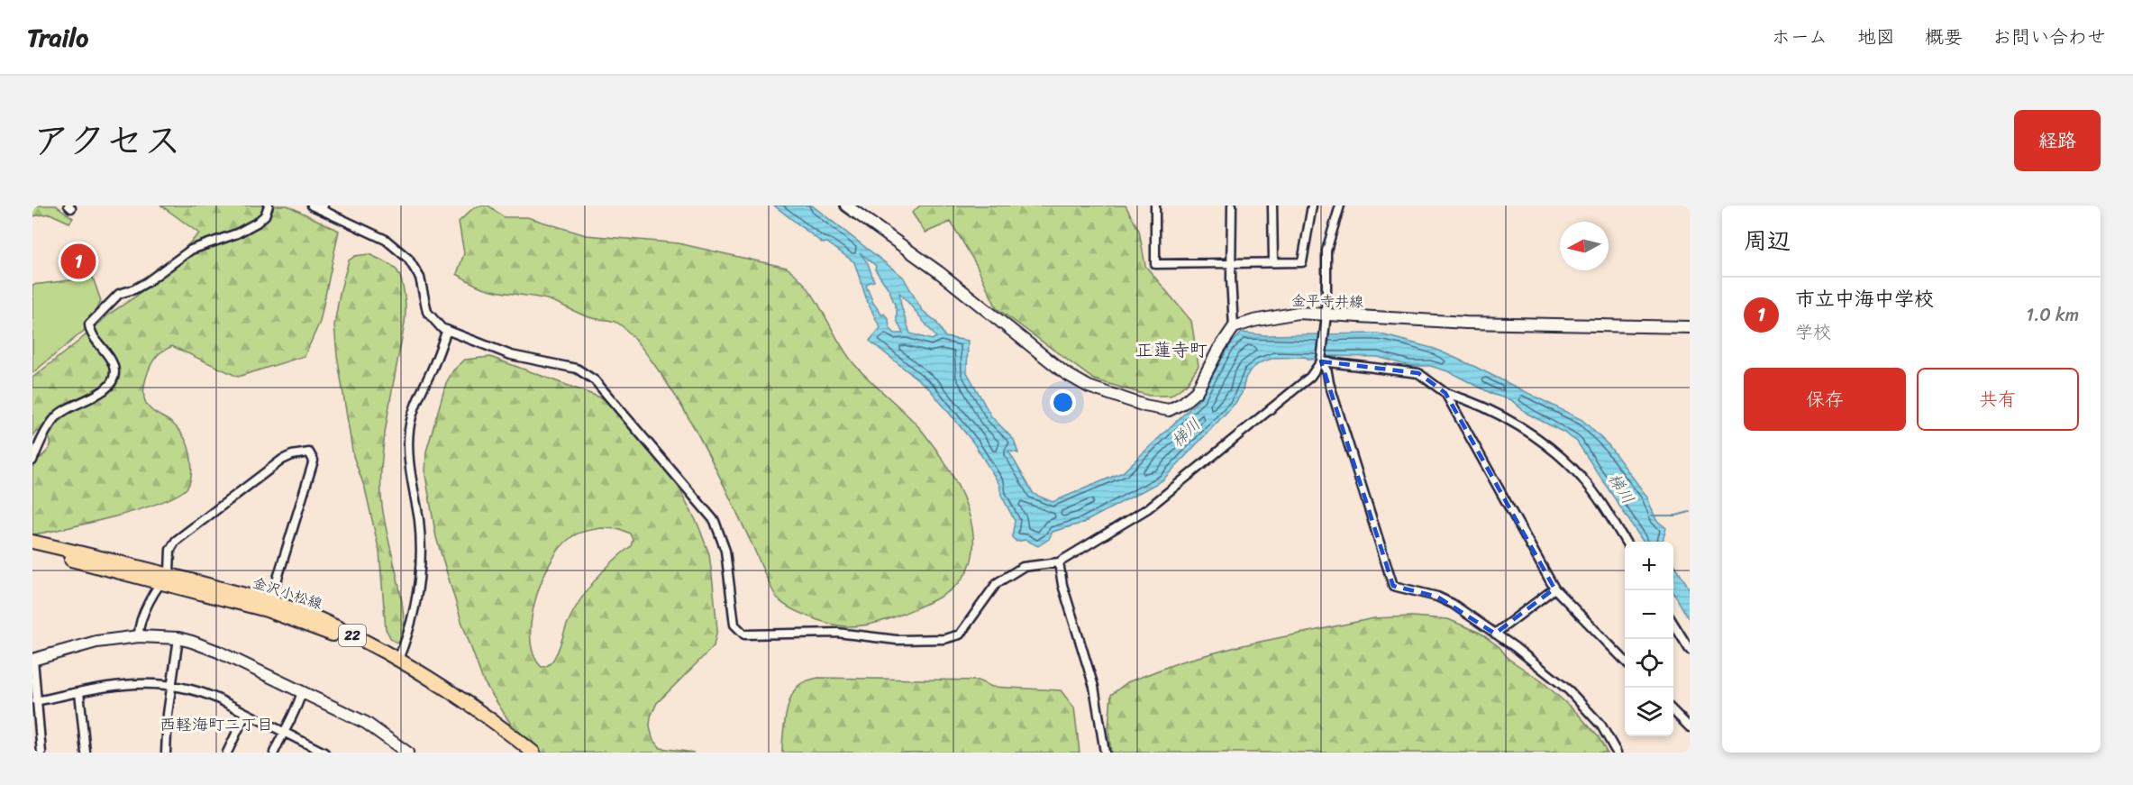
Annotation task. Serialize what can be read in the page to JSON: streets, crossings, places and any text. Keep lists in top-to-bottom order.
{
  "streets": {
    "main road": ["金平寺井線", "金沢小松線", "22"]
  },
  "districts": ["正蓮寺町", "西軽海町二丁目"],
  "water": ["梯川"],
  "north": "left",
  "page": {
    "header": "Trailo",
    "nav": [
      "ホーム",
      "地図",
      "概要",
      "お問い合わせ"
    ],
    "title": "アクセス",
    "buttons": [
      "経路",
      ["保存", "共有"]
    ],
    "heading": "周辺",
    "pins": "1",
    "list": [
      {
        "mark": "1",
        "name": "市立中海中学校",
        "note": "学校",
        "value": "1.0 km"
      }
    ],
    "map_buttons": ["+", "−"]
  }
}
